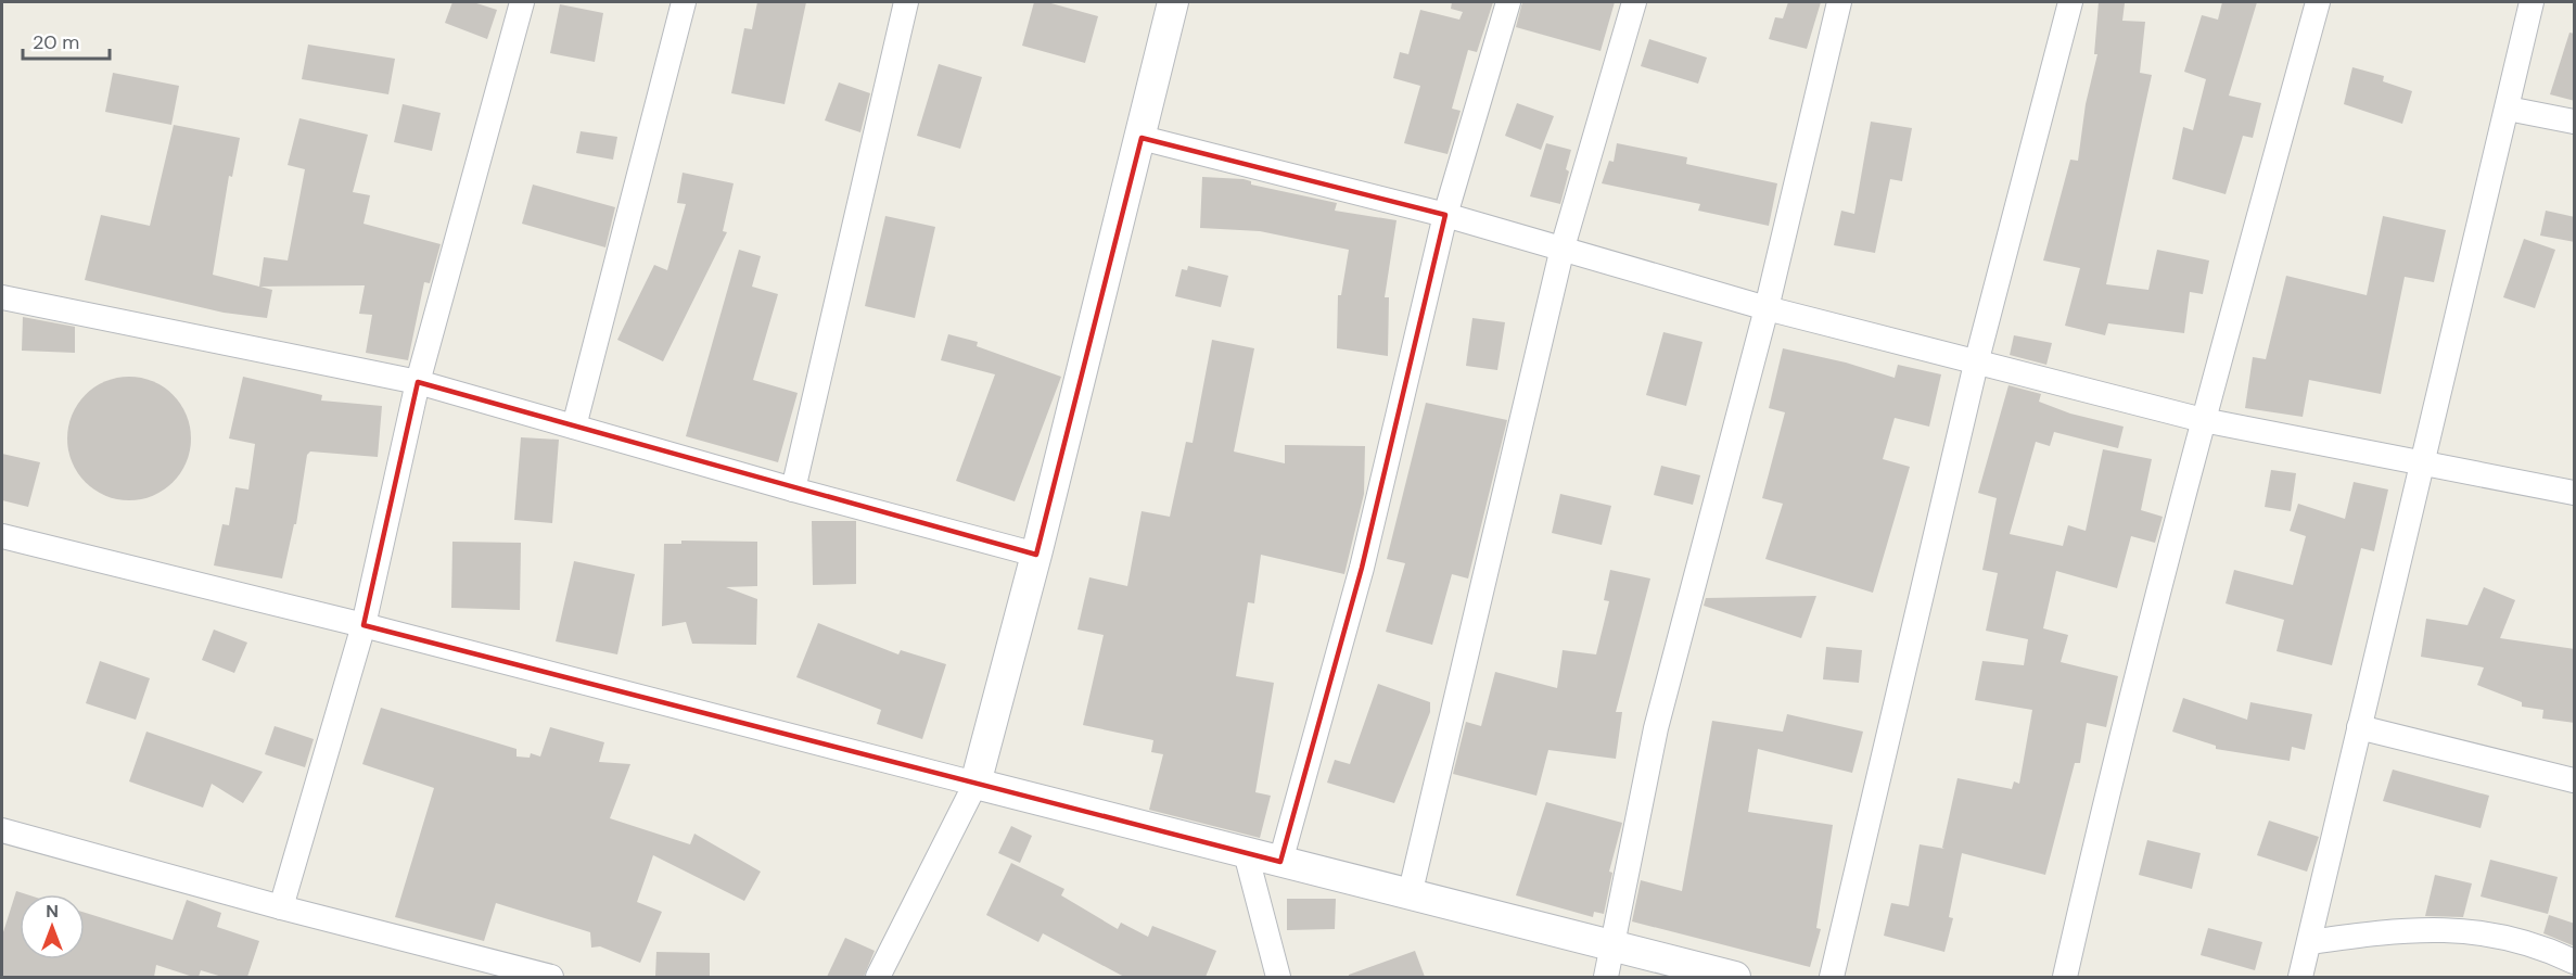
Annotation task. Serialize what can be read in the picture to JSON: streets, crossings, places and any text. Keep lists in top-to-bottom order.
{
  "scale_bar": "20 m",
  "north": "top"
}
